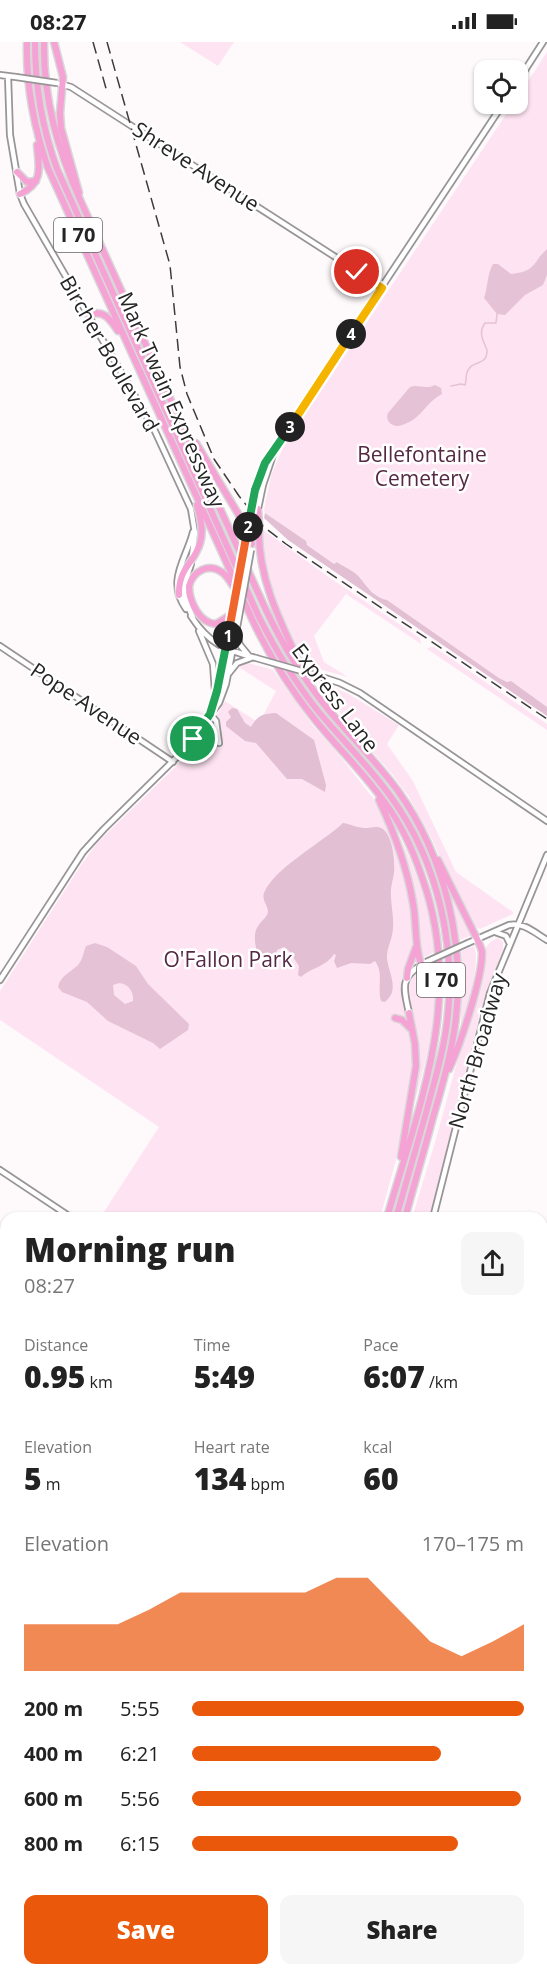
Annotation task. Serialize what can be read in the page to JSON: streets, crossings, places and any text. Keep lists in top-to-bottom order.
{
  "streets": {
    "highway": ["I 70", "Mark Twain Expressway", "Express Lane"],
    "main road": [
      "Shreve Avenue",
      "Bircher Boulevard",
      "Pope Avenue",
      "North Broadway"
    ]
  },
  "crossings": [
    ["Shreve Avenue", "Bircher Boulevard"]
  ],
  "parks": ["Bellefontaine Cemetery", "O'Fallon Park"],
  "page": {
    "status": "08:27",
    "pins": [
      "4",
      "3",
      "2",
      "1"
    ],
    "heading": ["Morning run", "08:27"],
    "stats": [
      ["Distance", "0.95 km"],
      ["Time", "5:49"],
      ["Pace", "6:07 /km"],
      ["Elevation", "5 m"],
      ["Heart rate", "134 bpm"],
      ["kcal", "60"]
    ],
    "chart": ["Elevation", "170–175 m"],
    "list": [
      {
        "name": "200 m",
        "note": "5:55"
      },
      {
        "name": "400 m",
        "note": "6:21"
      },
      {
        "name": "600 m",
        "note": "5:56"
      },
      {
        "name": "800 m",
        "note": "6:15"
      }
    ],
    "buttons": ["Save", "Share"]
  }
}
